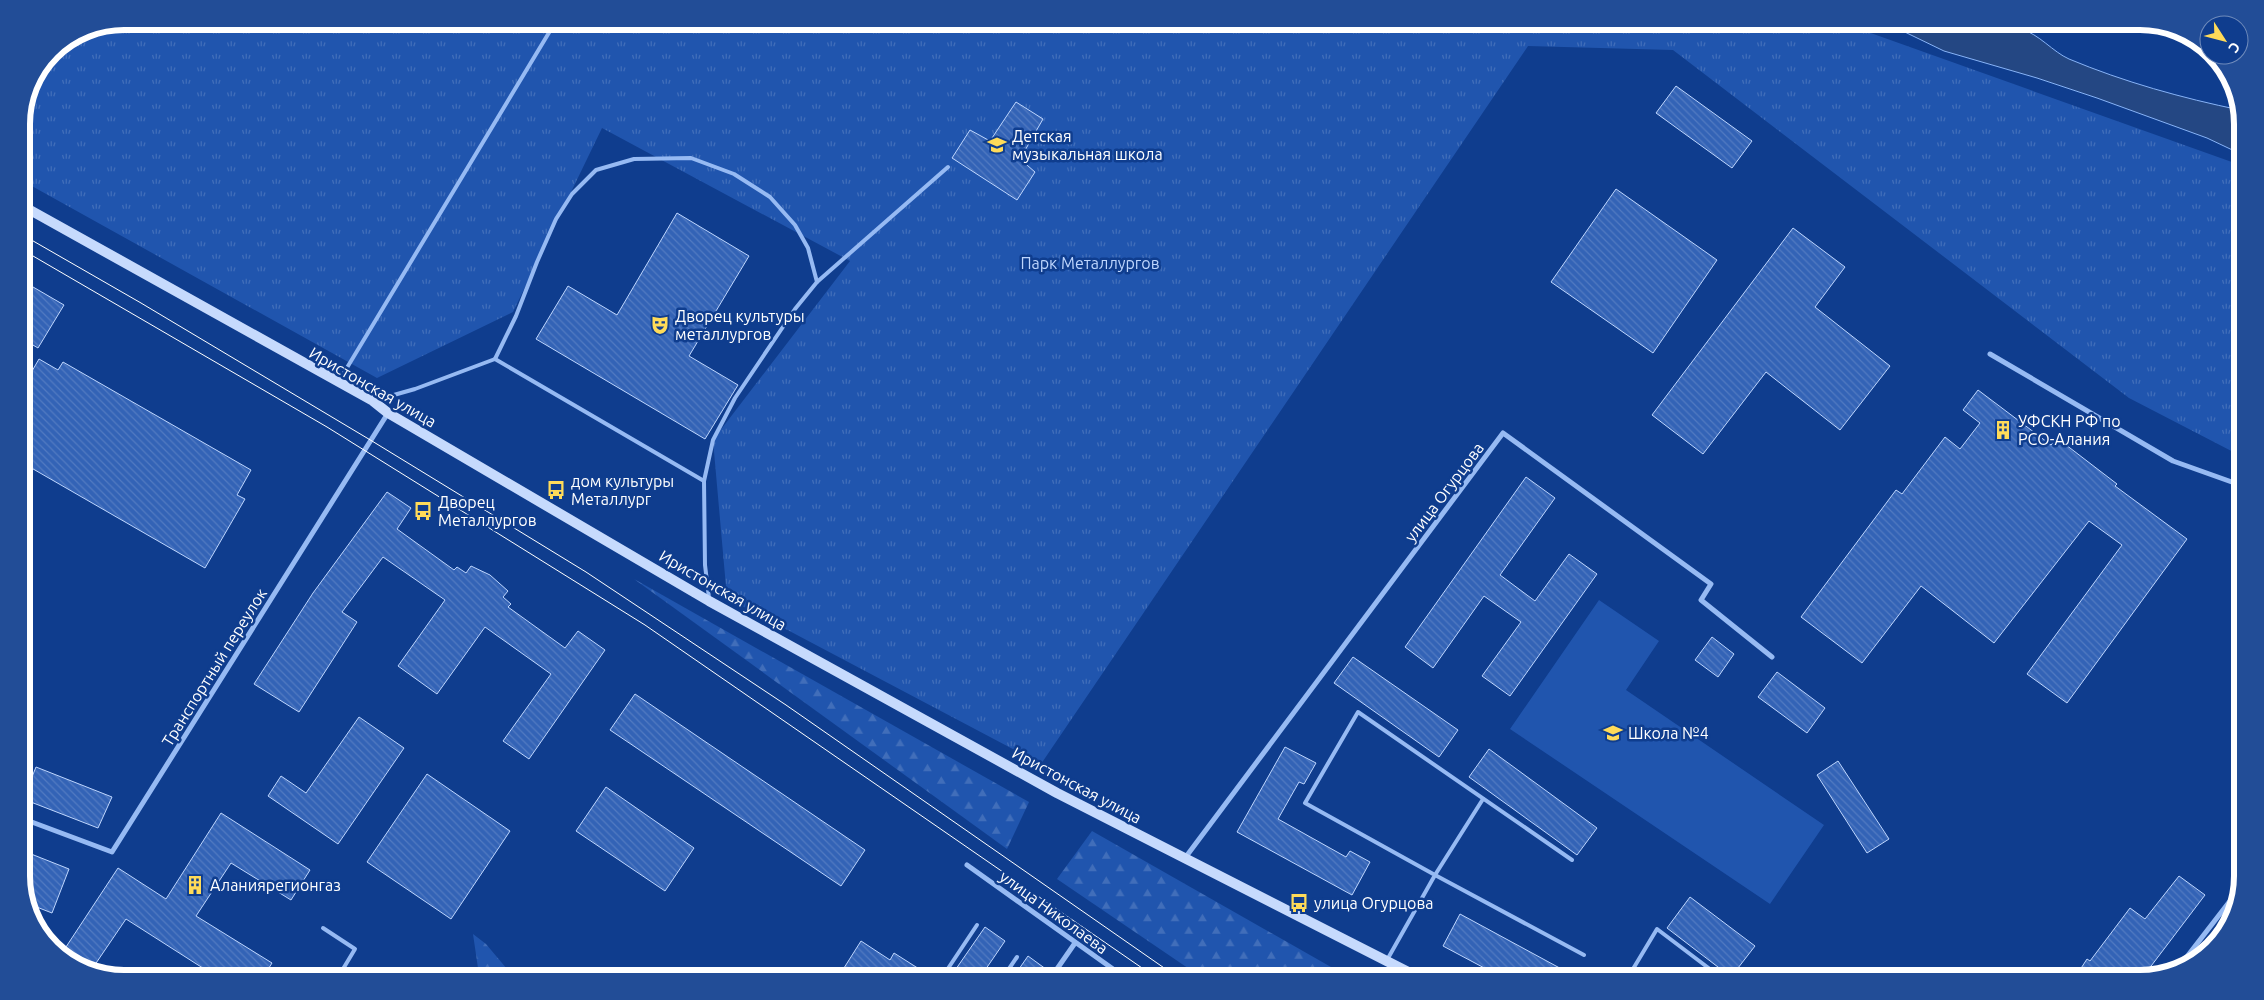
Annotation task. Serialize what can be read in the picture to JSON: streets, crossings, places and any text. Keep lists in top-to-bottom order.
{
  "streets": {
    "main road": ["Иристонская улица"],
    "street": ["улица Огурцова", "Транспортный переулок", "улица Николаева"]
  },
  "crossings": [
    ["Иристонская улица", "улица Огурцова"],
    ["Иристонская улица", "Транспортный переулок"]
  ],
  "parks": ["Парк Металлургов"],
  "places": {
    "school or university": ["Детская музыкальная школа", "Школа №4"],
    "theatre": ["Дворец культуры металлургов"],
    "building": ["УФСКН РФ по РСО-Алания", "Аланиярегионгаз"],
    "bus stop": ["дом культуры Металлург", "Дворец Металлургов", "улица Огурцова"]
  },
  "north": "bottom right"
}
